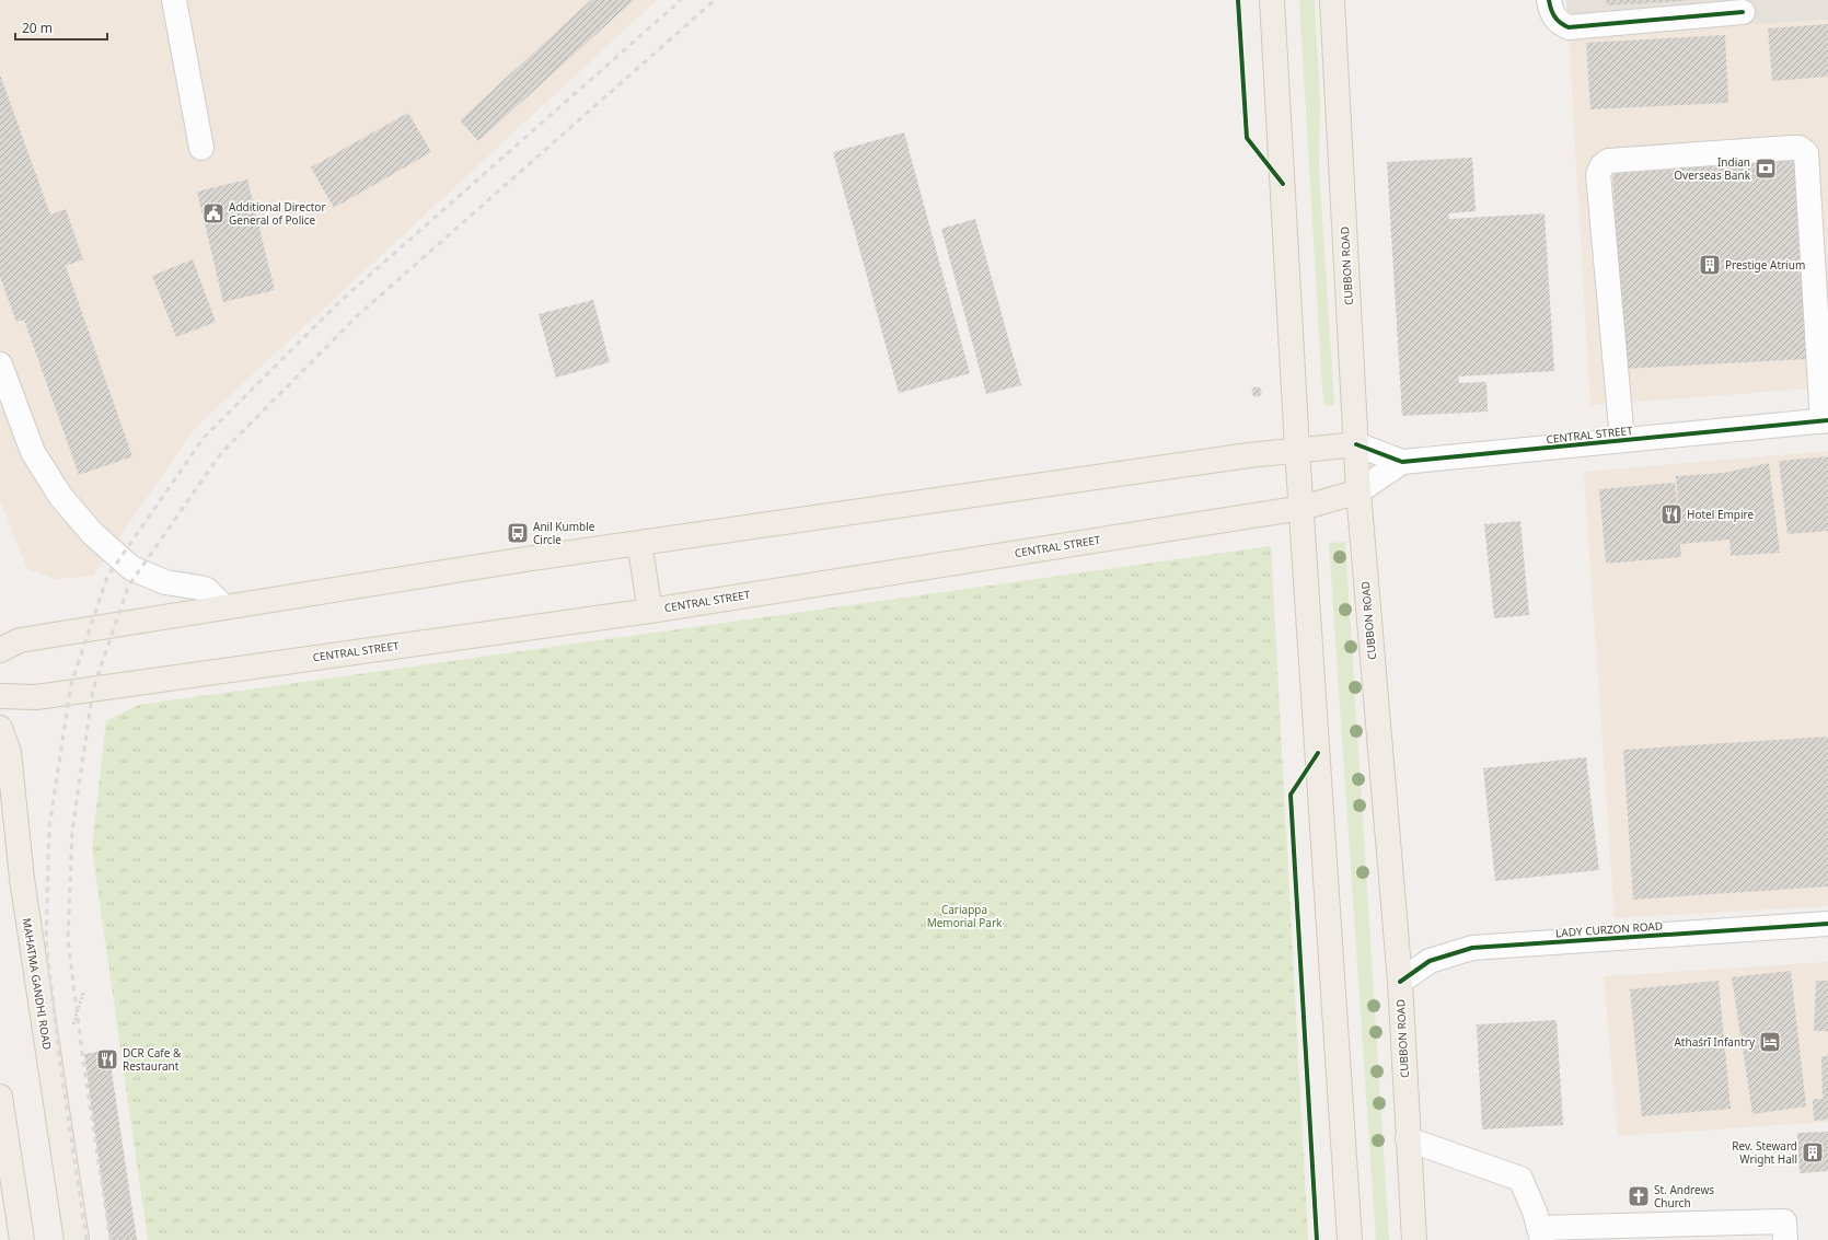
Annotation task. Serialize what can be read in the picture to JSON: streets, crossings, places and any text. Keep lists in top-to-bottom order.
{
  "streets": {
    "main road": ["CUBBON ROAD", "CENTRAL STREET", "MAHATMA GANDHI ROAD"],
    "street": ["LADY CURZON ROAD"]
  },
  "crossings": [
    ["CUBBON ROAD", "CENTRAL STREET"],
    ["CUBBON ROAD", "LADY CURZON ROAD"]
  ],
  "parks": ["Cariappa Memorial Park"],
  "places": {
    "bank": ["Indian Overseas Bank"],
    "public building": ["Additional Director General of Police"],
    "building": ["Prestige Atrium", "Rev. Steward Wright Hall"],
    "restaurant": ["Hotel Empire", "DCR Cafe & Restaurant"],
    "bus stop": ["Anil Kumble Circle"],
    "hotel": ["Athaśrī Infantry"],
    "church": ["St. Andrews Church"]
  },
  "scale_bar": "20 m"
}
